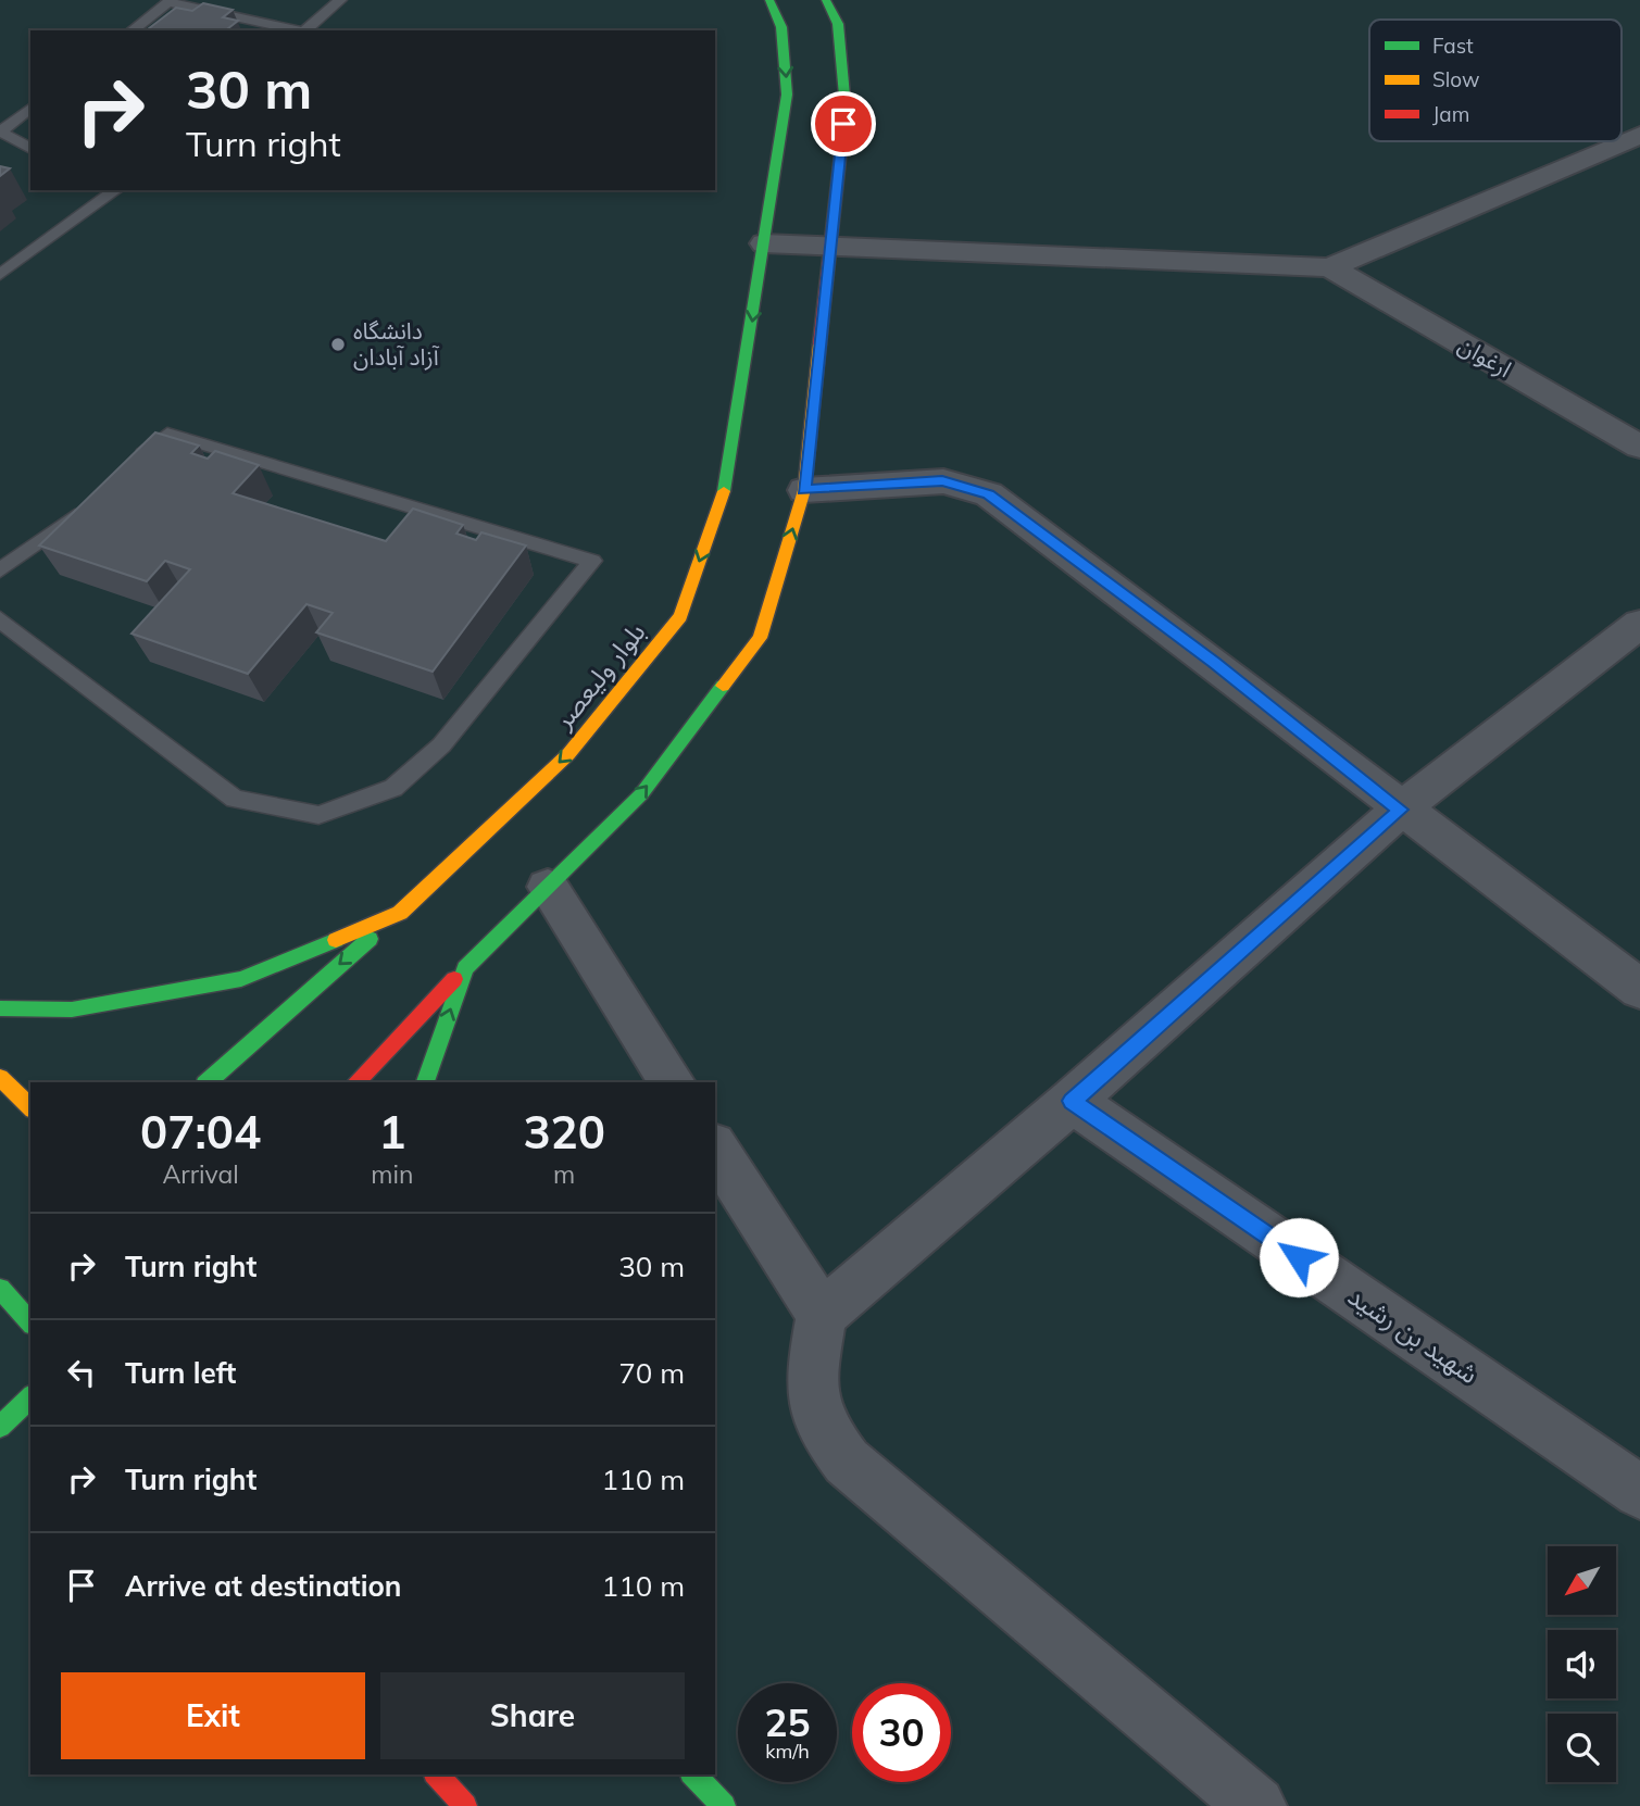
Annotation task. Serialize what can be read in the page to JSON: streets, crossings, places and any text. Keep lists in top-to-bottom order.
{
  "streets": {
    "street": ["ارغوان", "بلوار ولیعصر", "شهید بن رشید"]
  },
  "places": ["دانشگاه آزاد آبادان"],
  "legend": ["Fast", "Slow", "Jam"],
  "north": "bottom left",
  "page": {
    "turn": ["30 m", "Turn right"],
    "eta": [
      "07:04",
      "Arrival",
      "1",
      "min",
      "320",
      "m"
    ],
    "list": [
      {
        "name": "Turn right",
        "value": "30 m"
      },
      {
        "name": "Turn left",
        "value": "70 m"
      },
      {
        "name": "Turn right",
        "value": "110 m"
      },
      {
        "name": "Arrive at destination",
        "value": "110 m"
      }
    ],
    "buttons": ["Exit", "Share"],
    "speed": "25 km/h",
    "limit": "30"
  }
}
